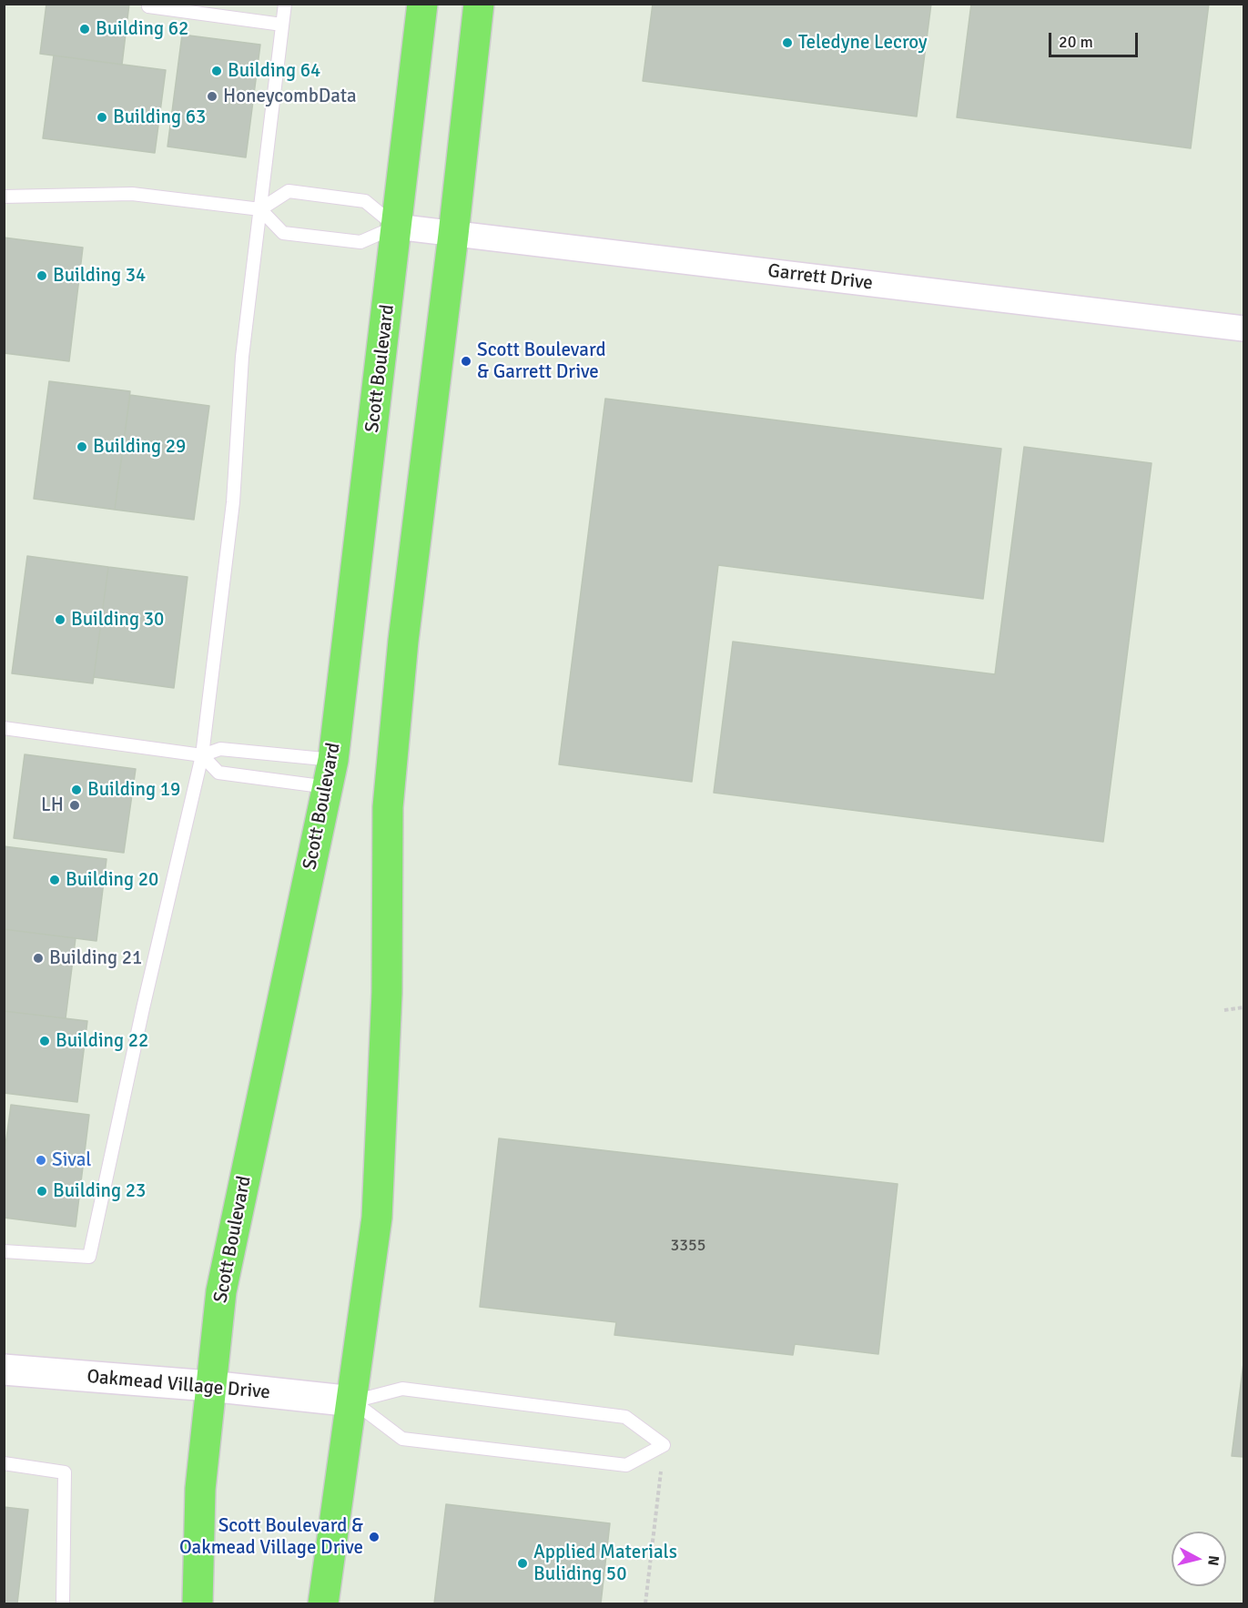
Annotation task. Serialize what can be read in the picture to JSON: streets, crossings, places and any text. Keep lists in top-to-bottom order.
{
  "streets": {
    "main road": ["Scott Boulevard"],
    "street": ["Garrett Drive", "Oakmead Village Drive"]
  },
  "crossings": [
    ["Garrett Drive", "Scott Boulevard"],
    ["Scott Boulevard", "Oakmead Village Drive"]
  ],
  "places": [
    "Building 62",
    "Teledyne Lecroy",
    "Building 64",
    "HoneycombData",
    "Building 63",
    "Building 34",
    "Scott Boulevard & Garrett Drive",
    "Building 29",
    "Building 30",
    "Building 19",
    "LH",
    "Building 20",
    "Building 21",
    "Building 22",
    "Sival",
    "Building 23",
    "Scott Boulevard & Oakmead Village Drive",
    "Applied Materials Buliding 50"
  ],
  "house_numbers": ["3355"],
  "scale_bar": "20 m",
  "north": "right"
}
